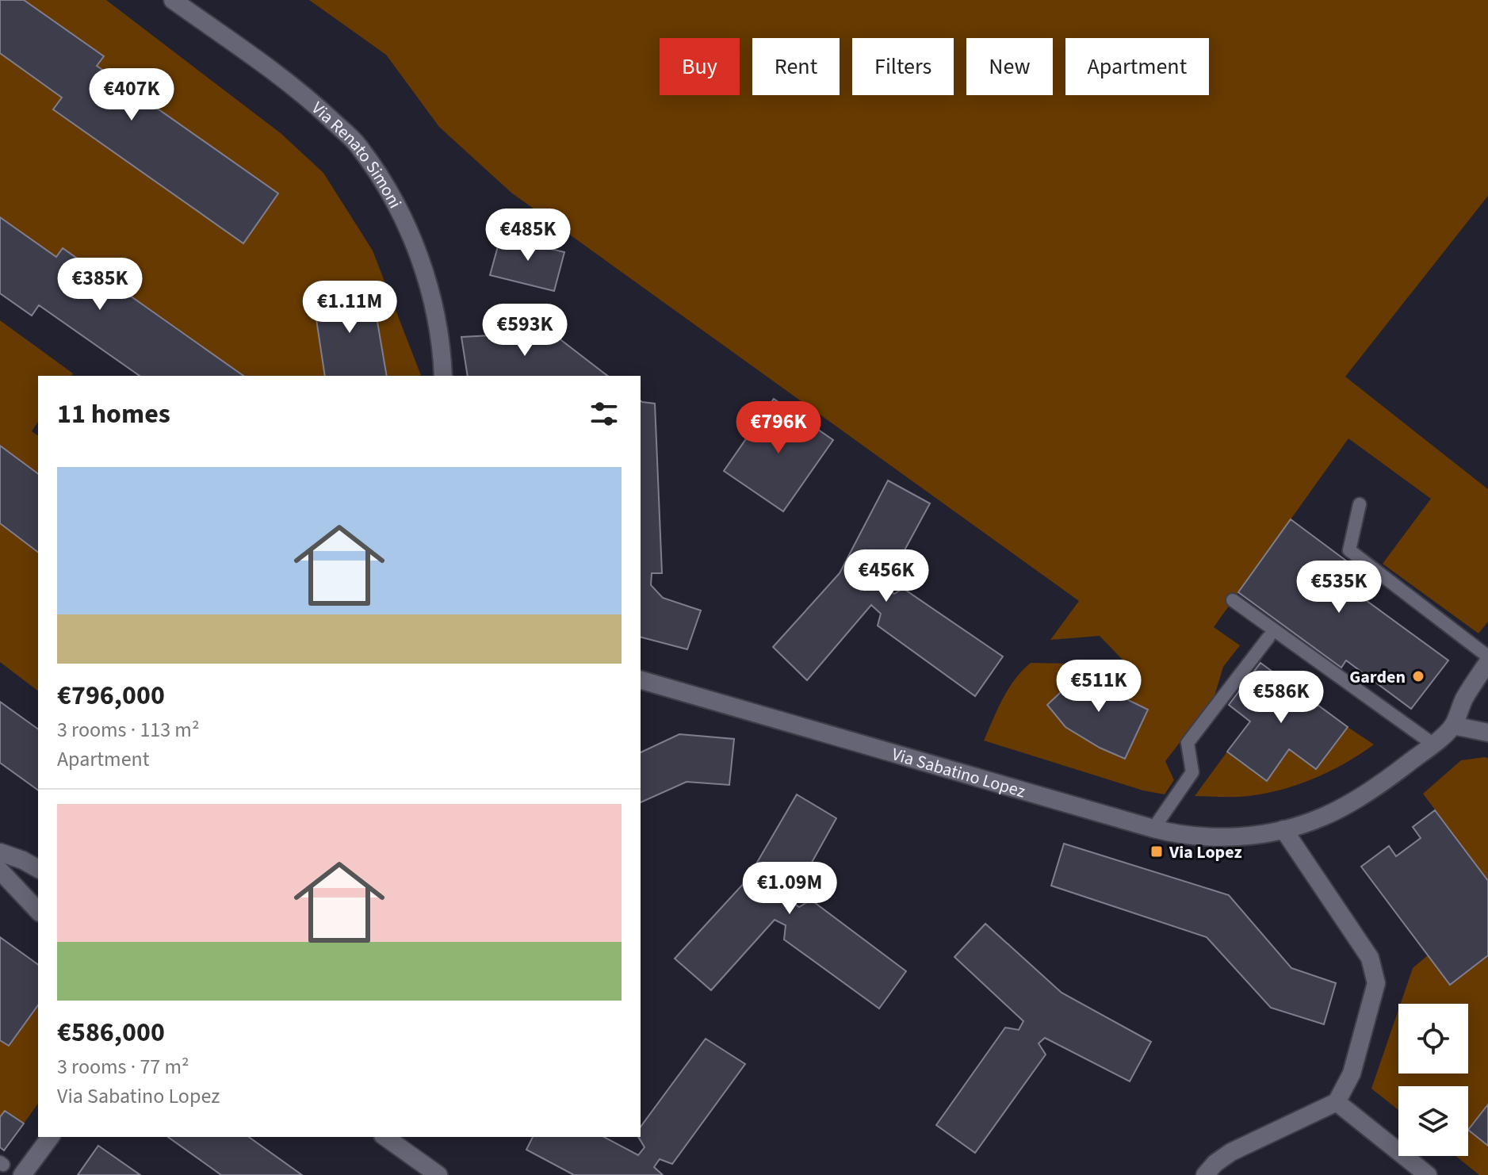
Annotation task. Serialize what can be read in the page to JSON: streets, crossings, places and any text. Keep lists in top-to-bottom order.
{
  "streets": {
    "street": ["Via Renato Simoni", "Via Sabatino Lopez"]
  },
  "places": {
    "other": ["Garden"],
    "transit": ["Via Lopez"]
  },
  "page": {
    "chip": [
      "Buy",
      "Rent",
      "Filters",
      "New",
      "Apartment"
    ],
    "price": [
      "€407K",
      "€485K",
      "€385K",
      "€1.11M",
      "€593K",
      "€796K",
      "€456K",
      "€535K",
      "€511K",
      "€586K",
      "€1.09M"
    ],
    "heading": "11 homes",
    "list": [
      {
        "name": "€796,000",
        "note": "3 rooms · 113 m² · Apartment"
      },
      {
        "name": "€586,000",
        "note": "3 rooms · 77 m² · Via Sabatino Lopez"
      }
    ]
  }
}
